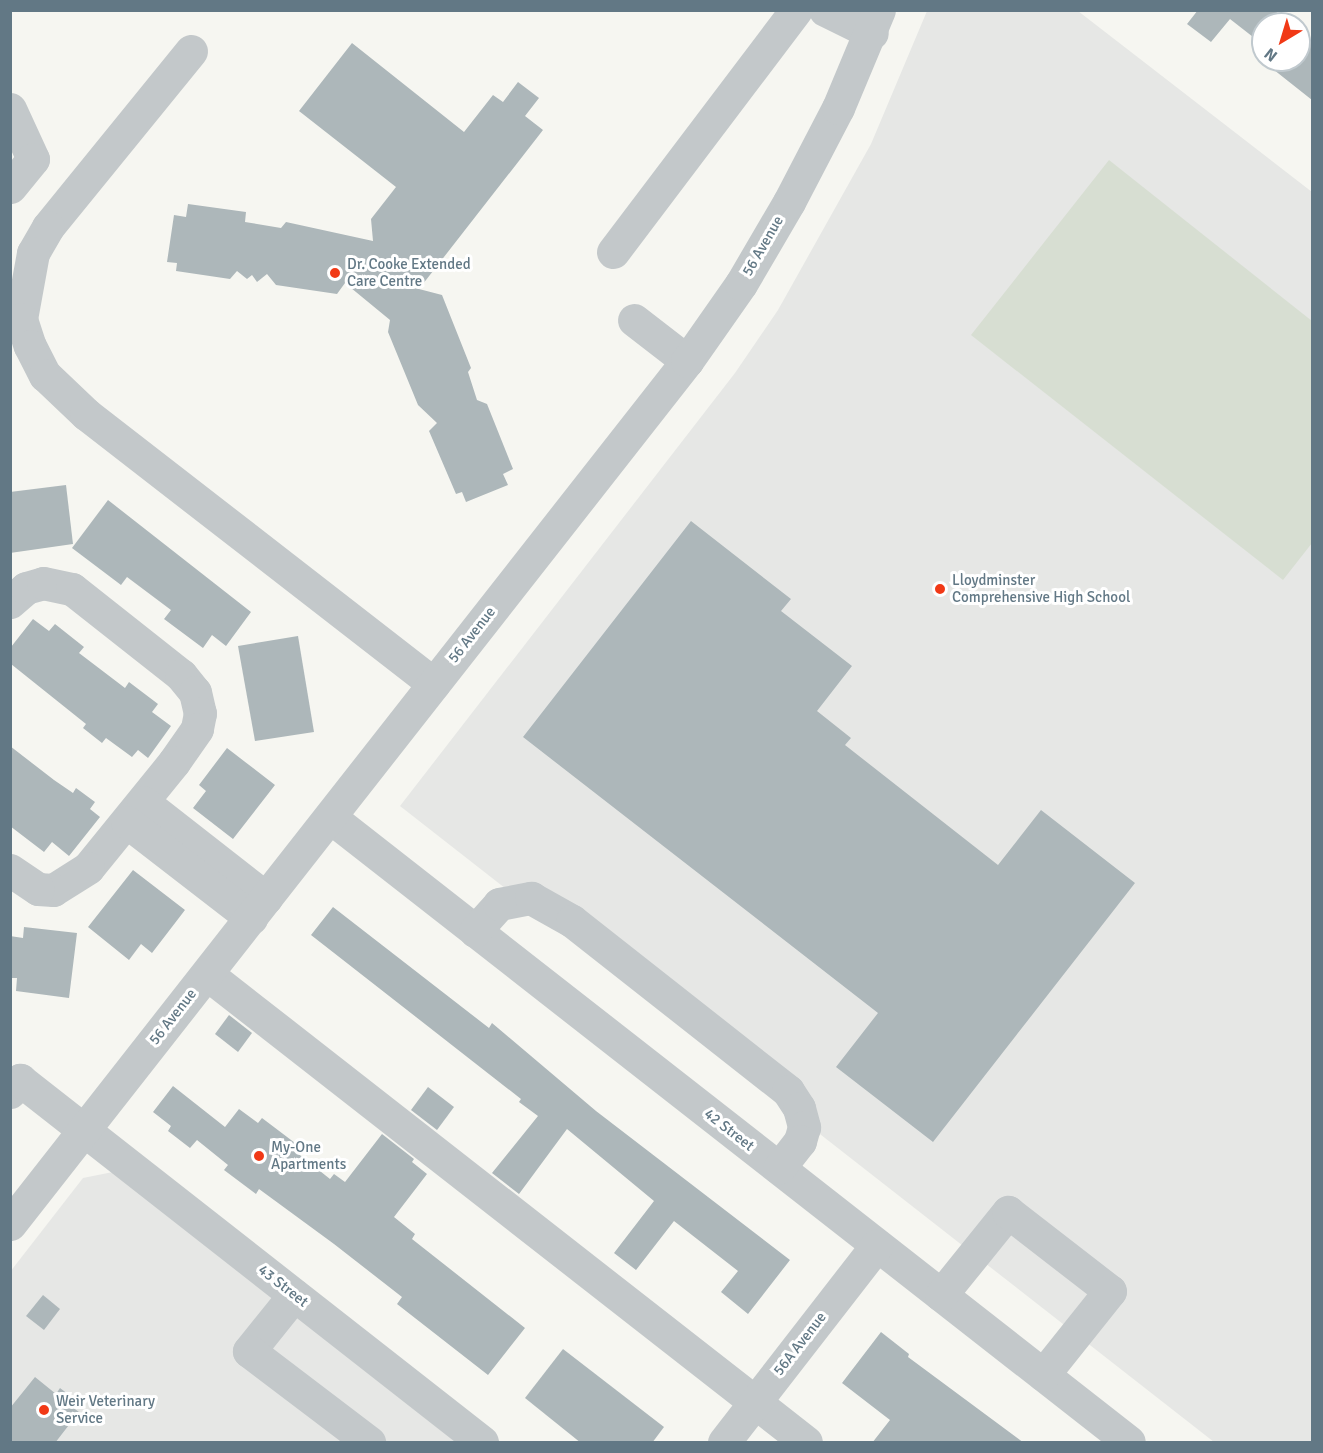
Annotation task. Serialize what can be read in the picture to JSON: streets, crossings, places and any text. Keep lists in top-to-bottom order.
{
  "streets": {
    "street": [
      "56 Avenue",
      "42 Street",
      "43 Street",
      "56A Avenue"
    ]
  },
  "crossings": [
    ["56 Avenue", "42 Street"],
    ["56 Avenue", "43 Street"],
    ["42 Street", "56A Avenue"]
  ],
  "places": [
    "Dr. Cooke Extended Care Centre",
    "Lloydminster Comprehensive High School",
    "My-One Apartments",
    "Weir Veterinary Service"
  ],
  "north": "bottom left"
}
